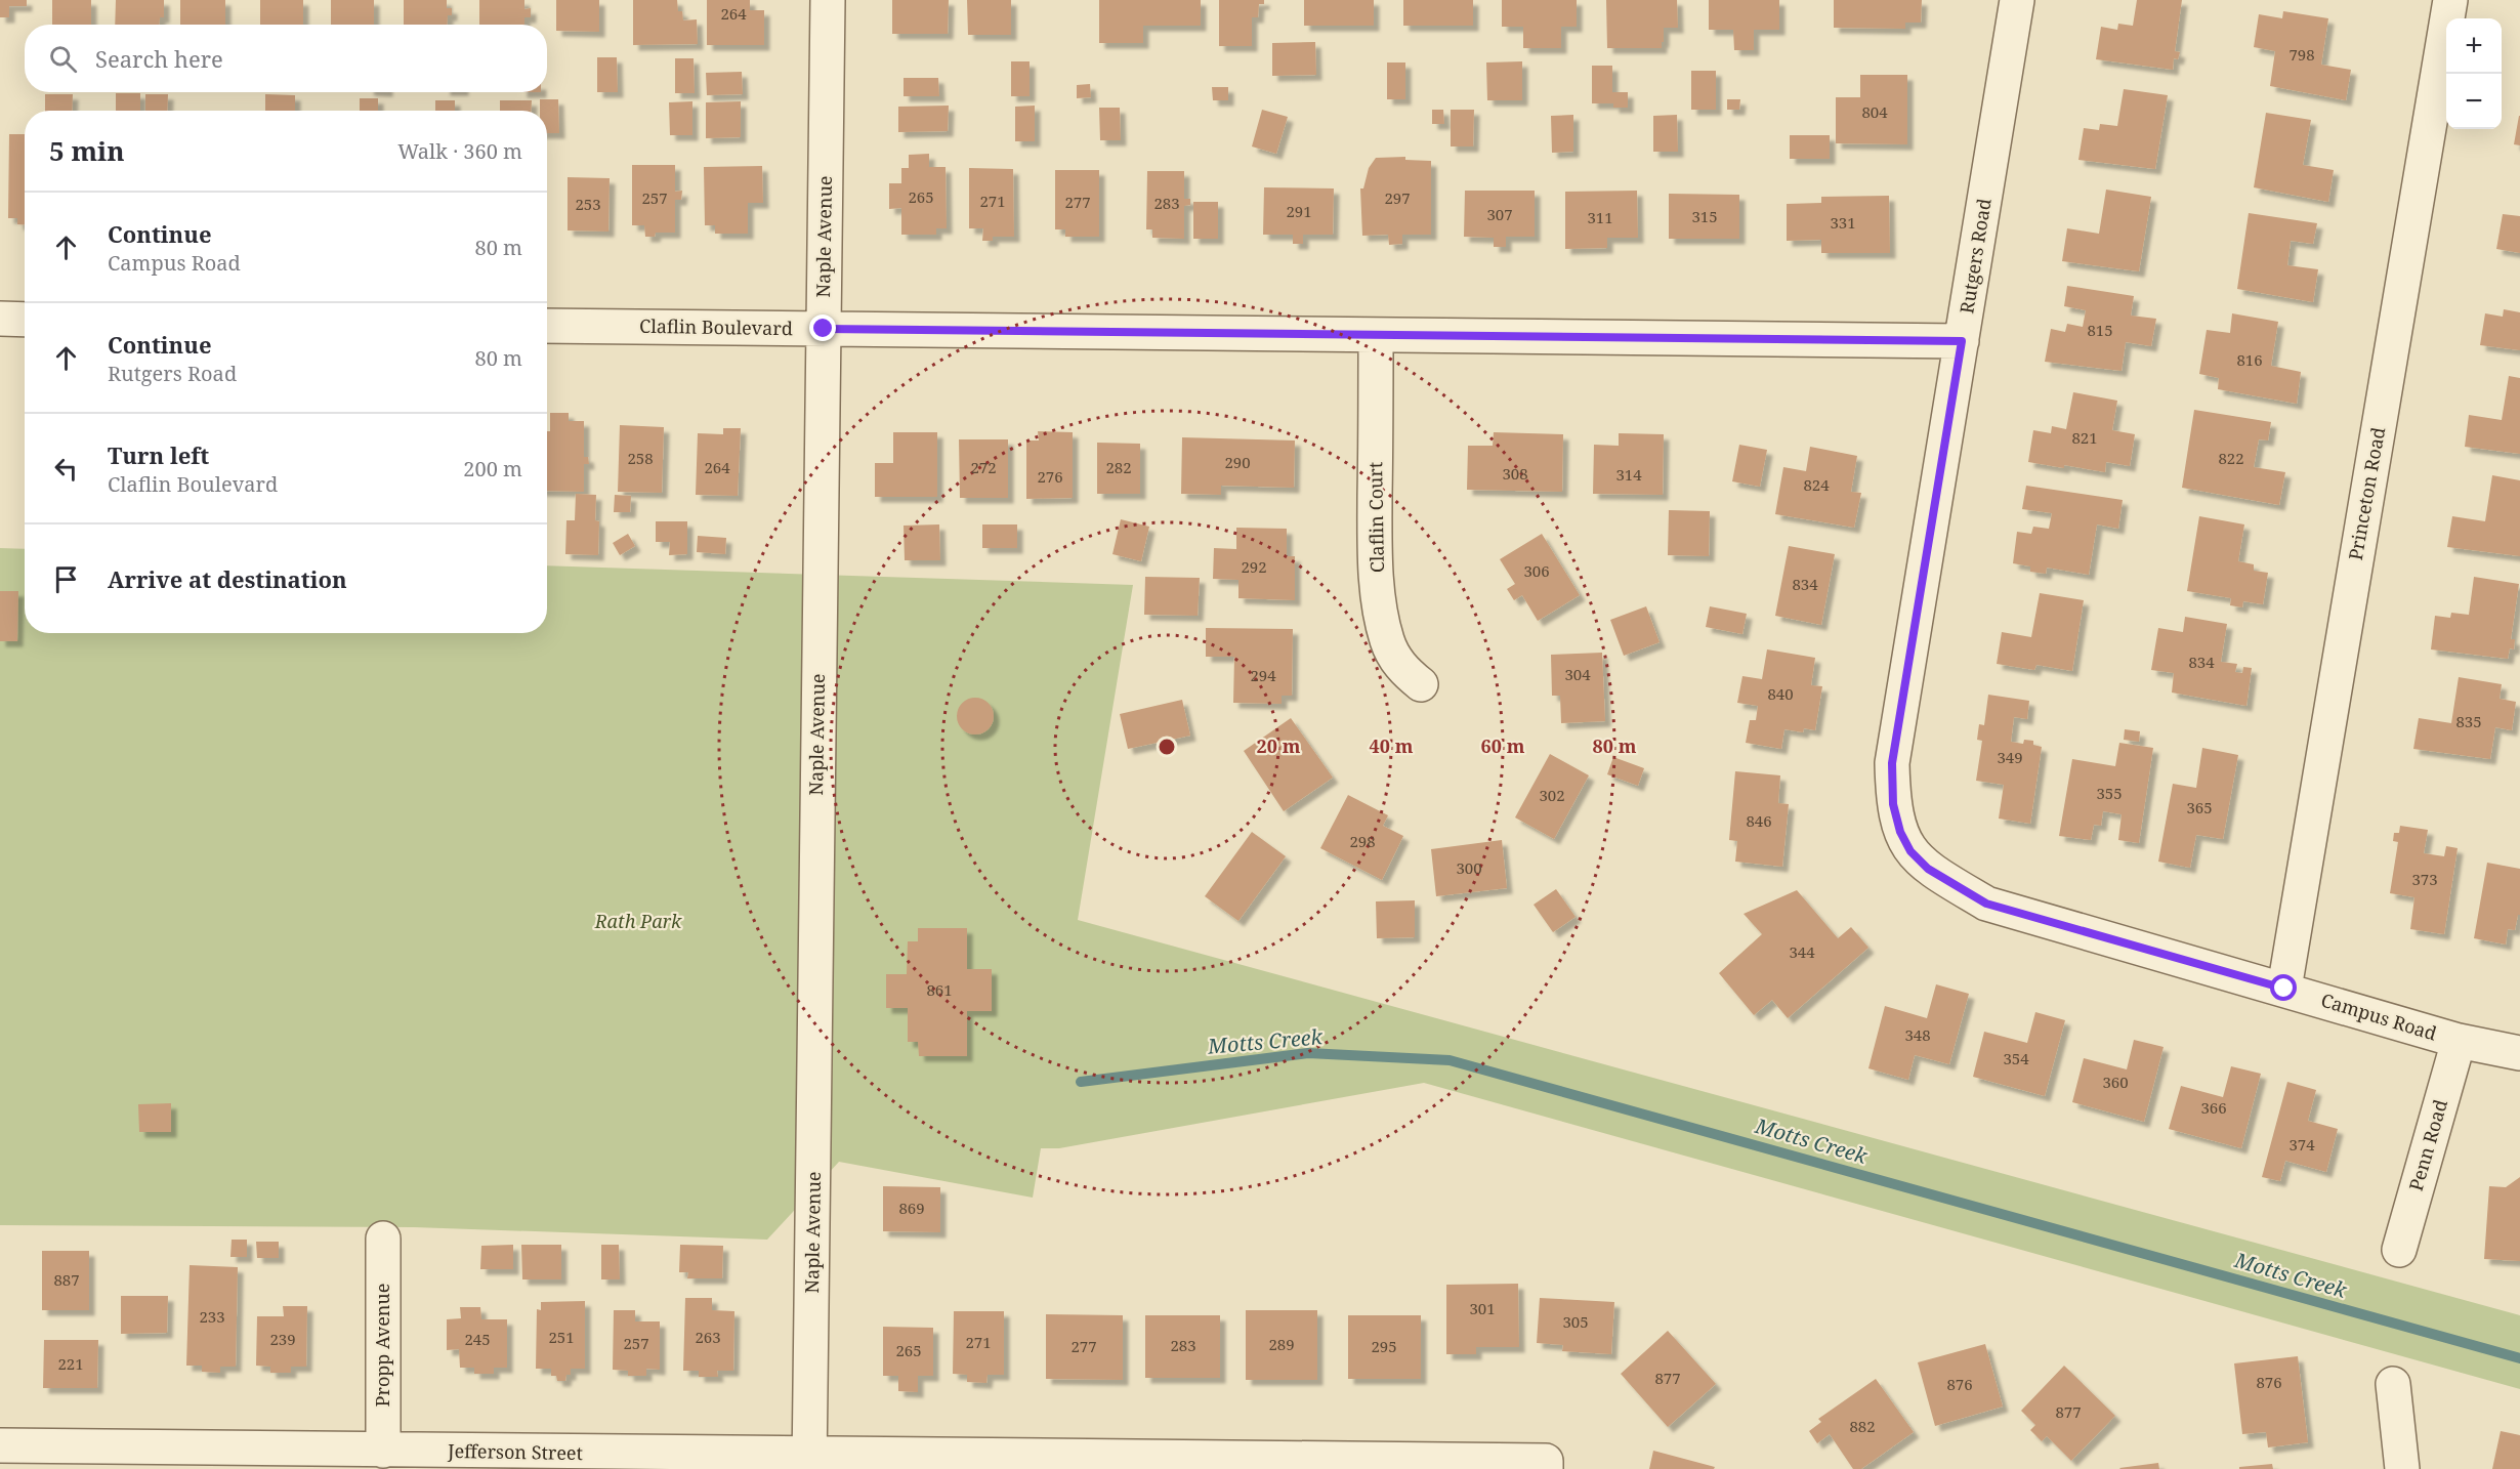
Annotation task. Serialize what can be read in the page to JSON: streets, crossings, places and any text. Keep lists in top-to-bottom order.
{
  "streets": {
    "street": [
      "Naple Avenue",
      "Rutgers Road",
      "Claflin Boulevard",
      "Princeton Road",
      "Claflin Court",
      "Campus Road",
      "Penn Road",
      "Propp Avenue",
      "Jefferson Street"
    ]
  },
  "crossings": [
    ["Naple Avenue", "Claflin Boulevard"],
    ["Naple Avenue", "Jefferson Street"],
    ["Rutgers Road", "Claflin Boulevard"],
    ["Rutgers Road", "Campus Road"],
    ["Claflin Boulevard", "Claflin Court"],
    ["Princeton Road", "Campus Road"],
    ["Campus Road", "Penn Road"],
    ["Propp Avenue", "Jefferson Street"]
  ],
  "water": ["Motts Creek"],
  "parks": ["Rath Park"],
  "house_numbers": [
    "264",
    "798",
    "804",
    "265",
    "257",
    "297",
    "271",
    "277",
    "283",
    "253",
    "291",
    "307",
    "315",
    "311",
    "331",
    "815",
    "816",
    "821",
    "258",
    "822",
    "290",
    "264",
    "272",
    "282",
    "308",
    "314",
    "276",
    "824",
    "292",
    "306",
    "834",
    "834",
    "304",
    "294",
    "840",
    "835",
    "349",
    "355",
    "302",
    "365",
    "846",
    "298",
    "300",
    "373",
    "344",
    "861",
    "348",
    "354",
    "360",
    "366",
    "374",
    "869",
    "887",
    "301",
    "233",
    "305",
    "251",
    "263",
    "239",
    "245",
    "271",
    "257",
    "289",
    "283",
    "277",
    "295",
    "265",
    "221",
    "877",
    "876",
    "876",
    "877",
    "882"
  ],
  "page": {
    "map_buttons": ["+", "−"],
    "search": "Search here",
    "heading": ["5 min", "Walk · 360 m"],
    "list": [
      ["Continue", "Campus Road", "80 m"],
      ["Continue", "Rutgers Road", "80 m"],
      ["Turn left", "Claflin Boulevard", "200 m"],
      "Arrive at destination"
    ]
  },
  "rings": [
    "20 m",
    "40 m",
    "60 m",
    "80 m"
  ]
}
